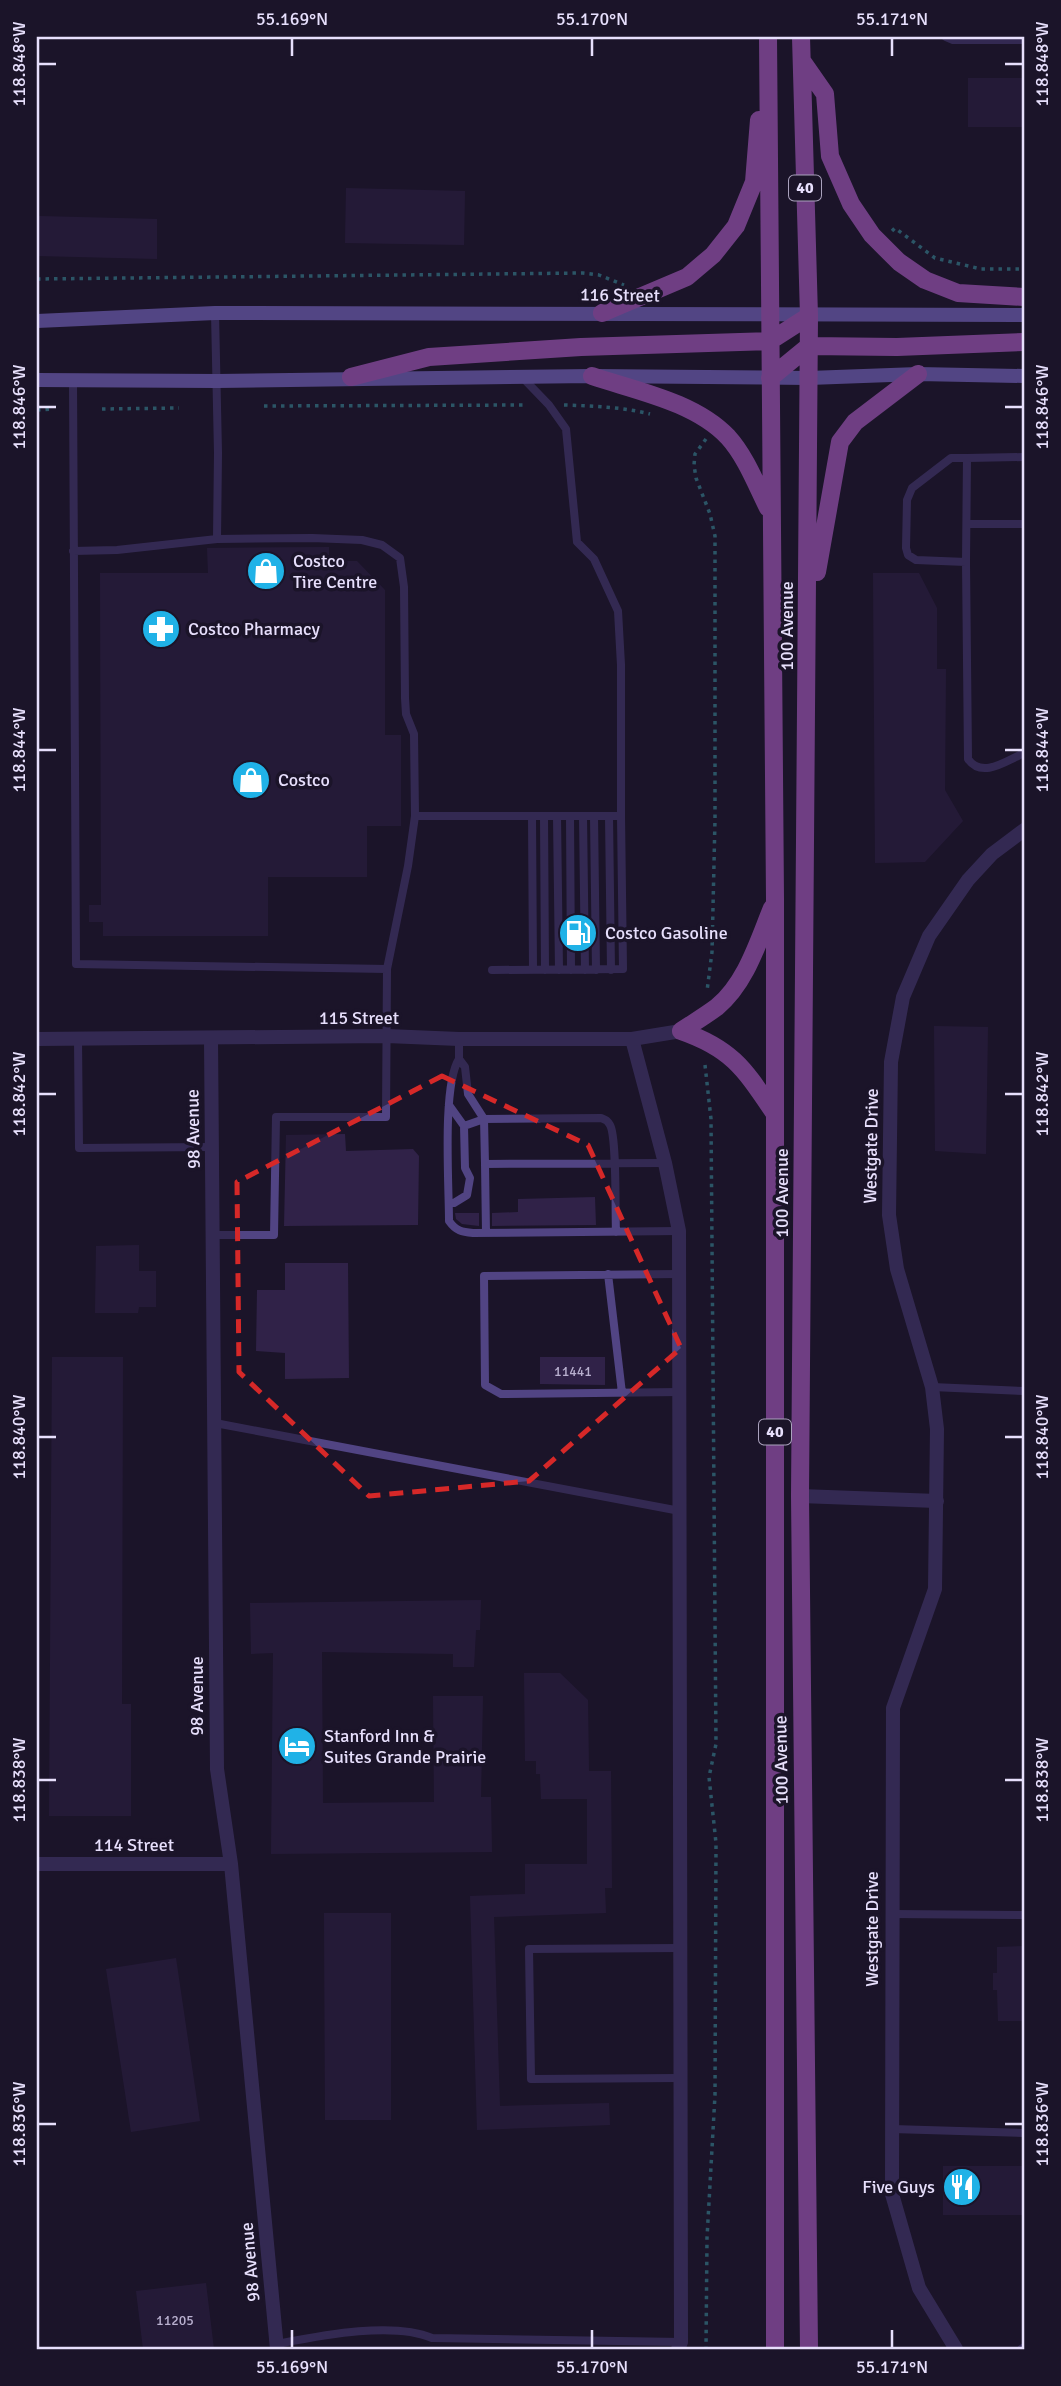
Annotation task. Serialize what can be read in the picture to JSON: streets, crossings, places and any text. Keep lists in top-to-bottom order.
{
  "streets": {
    "main road": ["40", "116 Street", "100 Avenue"],
    "street": [
      "115 Street",
      "98 Avenue",
      "Westgate Drive",
      "114 Street"
    ]
  },
  "crossings": [
    ["116 Street", "100 Avenue"],
    ["115 Street", "98 Avenue"],
    ["98 Avenue", "114 Street"]
  ],
  "places": {
    "shop": ["Costco Tire Centre", "Costco"],
    "pharmacy": ["Costco Pharmacy"],
    "fuel station": ["Costco Gasoline"],
    "hotel": ["Stanford Inn & Suites Grande Prairie"],
    "restaurant": ["Five Guys"]
  },
  "house_numbers": ["11441", "11205"],
  "coordinates": [
    "55.169°N",
    "55.170°N",
    "55.171°N",
    "118.848°W",
    "118.846°W",
    "118.844°W",
    "118.842°W",
    "118.840°W",
    "118.838°W",
    "118.836°W"
  ]
}
